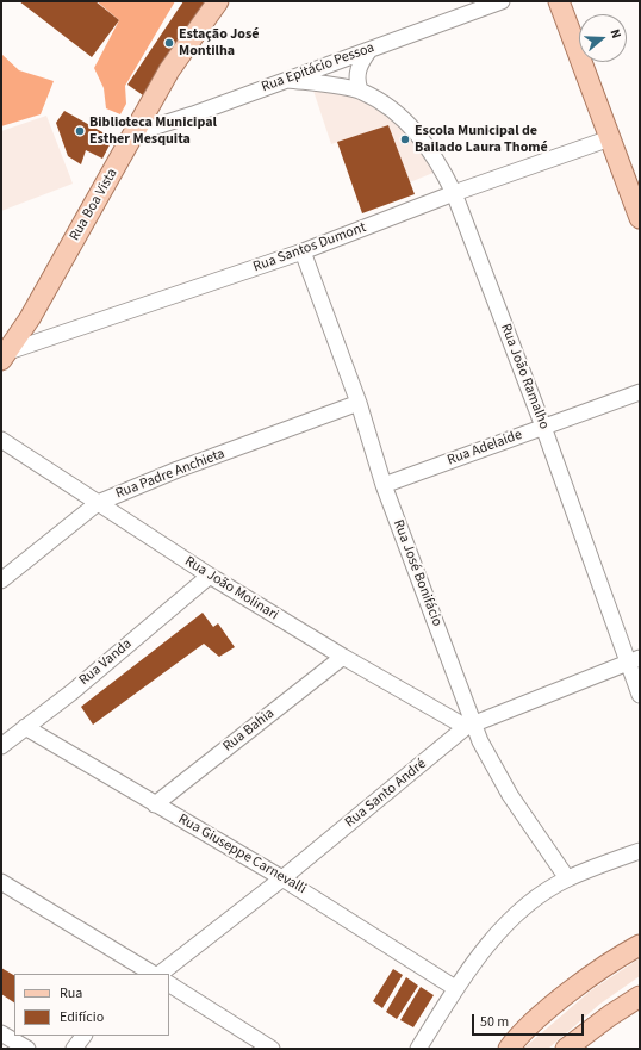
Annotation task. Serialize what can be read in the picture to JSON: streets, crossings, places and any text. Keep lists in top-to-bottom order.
{
  "streets": {
    "main road": ["Rua Boa Vista"],
    "street": [
      "Rua Epitácio Pessoa",
      "Rua Santos Dumont",
      "Rua João Ramalho",
      "Rua Adelaide",
      "Rua Padre Anchieta",
      "Rua José Bonifácio",
      "Rua João Molinari",
      "Rua Vanda",
      "Rua Bahia",
      "Rua Santo André",
      "Rua Giuseppe Carnevalli"
    ]
  },
  "crossings": [
    ["Rua Epitácio Pessoa", "Rua Boa Vista"],
    ["Rua Epitácio Pessoa", "Rua João Ramalho"],
    ["Rua Boa Vista", "Rua Santos Dumont"],
    ["Rua Santos Dumont", "Rua João Ramalho"],
    ["Rua Santos Dumont", "Rua José Bonifácio"],
    ["Rua João Ramalho", "Rua Adelaide"],
    ["Rua João Ramalho", "Rua Santo André"],
    ["Rua Adelaide", "Rua José Bonifácio"],
    ["Rua Padre Anchieta", "Rua José Bonifácio"],
    ["Rua Padre Anchieta", "Rua João Molinari"],
    ["Rua José Bonifácio", "Rua João Molinari"],
    ["Rua José Bonifácio", "Rua Santo André"],
    ["Rua João Molinari", "Rua Vanda"],
    ["Rua João Molinari", "Rua Bahia"],
    ["Rua João Molinari", "Rua Santo André"],
    ["Rua Vanda", "Rua Giuseppe Carnevalli"],
    ["Rua Bahia", "Rua Giuseppe Carnevalli"],
    ["Rua Santo André", "Rua Giuseppe Carnevalli"]
  ],
  "places": ["Estação José Montilha", "Biblioteca Municipal Esther Mesquita", "Escola Municipal de Bailado Laura Thomé"],
  "legend": ["Rua", "Edifício"],
  "scale_bar": "50 m",
  "north": "right"
}
